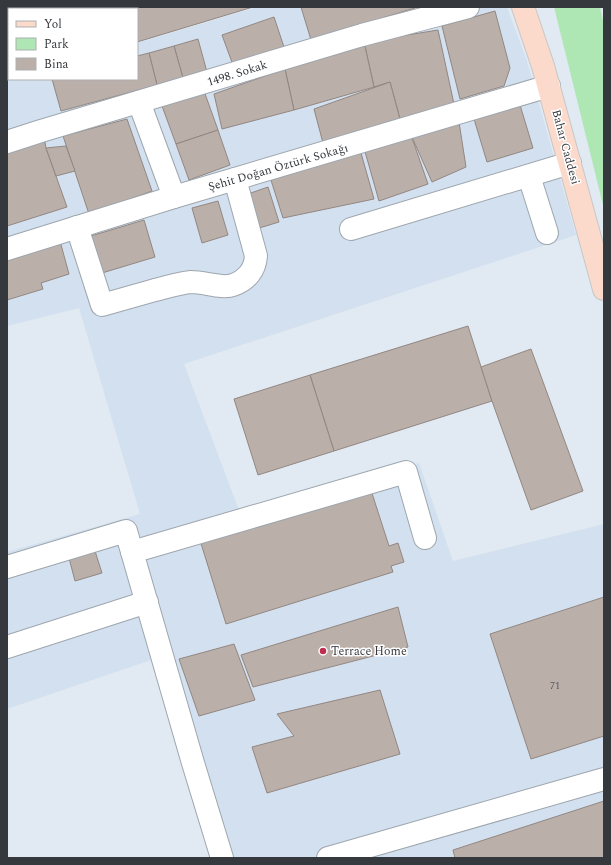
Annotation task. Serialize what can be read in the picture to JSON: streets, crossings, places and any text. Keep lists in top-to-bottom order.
{
  "streets": {
    "main road": ["Bahar Caddesi"],
    "street": ["1498. Sokak", "Şehit Doğan Öztürk Sokağı"]
  },
  "crossings": [
    ["Bahar Caddesi", "Şehit Doğan Öztürk Sokağı"]
  ],
  "places": ["Terrace Home"],
  "house_numbers": ["71"],
  "legend": ["Yol", "Park", "Bina"]
}
